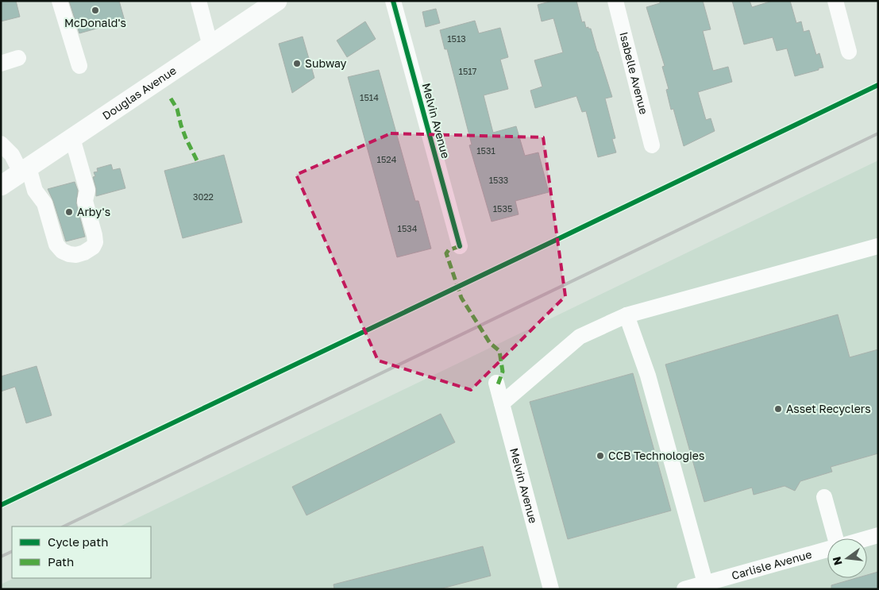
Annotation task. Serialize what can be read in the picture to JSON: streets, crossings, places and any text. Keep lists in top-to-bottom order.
{
  "streets": {
    "main road": ["Douglas Avenue"],
    "street": ["Isabelle Avenue", "Melvin Avenue", "Carlisle Avenue"]
  },
  "places": [
    "McDonald's",
    "Subway",
    "Arby's",
    "Asset Recyclers",
    "CCB Technologies"
  ],
  "house_numbers": [
    "1513",
    "1517",
    "1514",
    "1531",
    "1524",
    "1533",
    "3022",
    "1535",
    "1534"
  ],
  "legend": ["Cycle path", "Path"],
  "north": "left"
}
